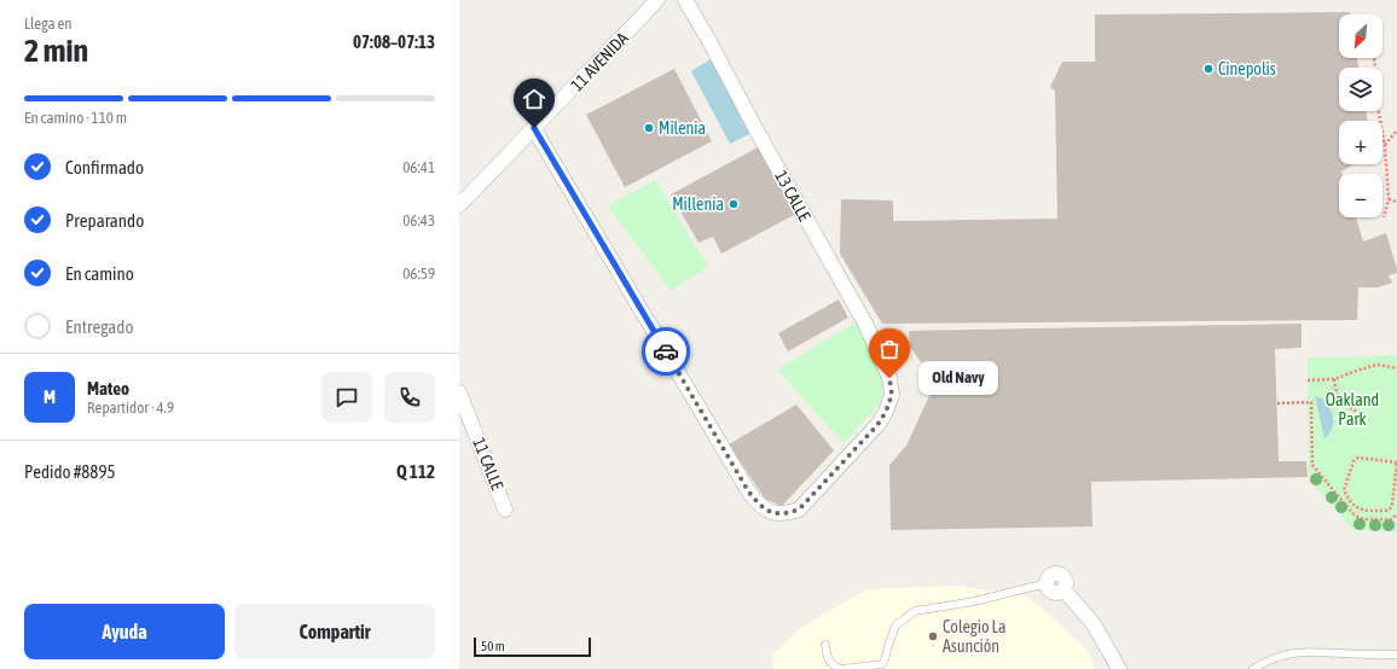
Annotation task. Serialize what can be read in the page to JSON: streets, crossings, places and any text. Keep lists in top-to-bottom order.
{
  "streets": {
    "street": ["11 AVENIDA", "13 CALLE", "11 CALLE"]
  },
  "crossings": [
    ["11 AVENIDA", "13 CALLE"]
  ],
  "parks": ["Oakland Park"],
  "places": [
    "Cinepolis",
    "Milenia",
    "Millenia",
    "Old Navy",
    "Colegio La Asunción"
  ],
  "scale_bar": "50 m",
  "north": "bottom left",
  "page": {
    "heading": ["2 min", "Llega en", "07:08–07:13"],
    "panel": [
      "Mateo",
      "Repartidor · 4.9",
      "Pedido #8895",
      "Q 112"
    ],
    "map_buttons": ["+", "−"],
    "bar": "En camino · 110 m",
    "list": [
      ["Confirmado", "06:41"],
      ["Preparando", "06:43"],
      ["En camino", "06:59"],
      "Entregado"
    ],
    "bubble": "Old Navy",
    "round": "M",
    "buttons": ["Ayuda", "Compartir"],
    "scale": "50 m"
  }
}
